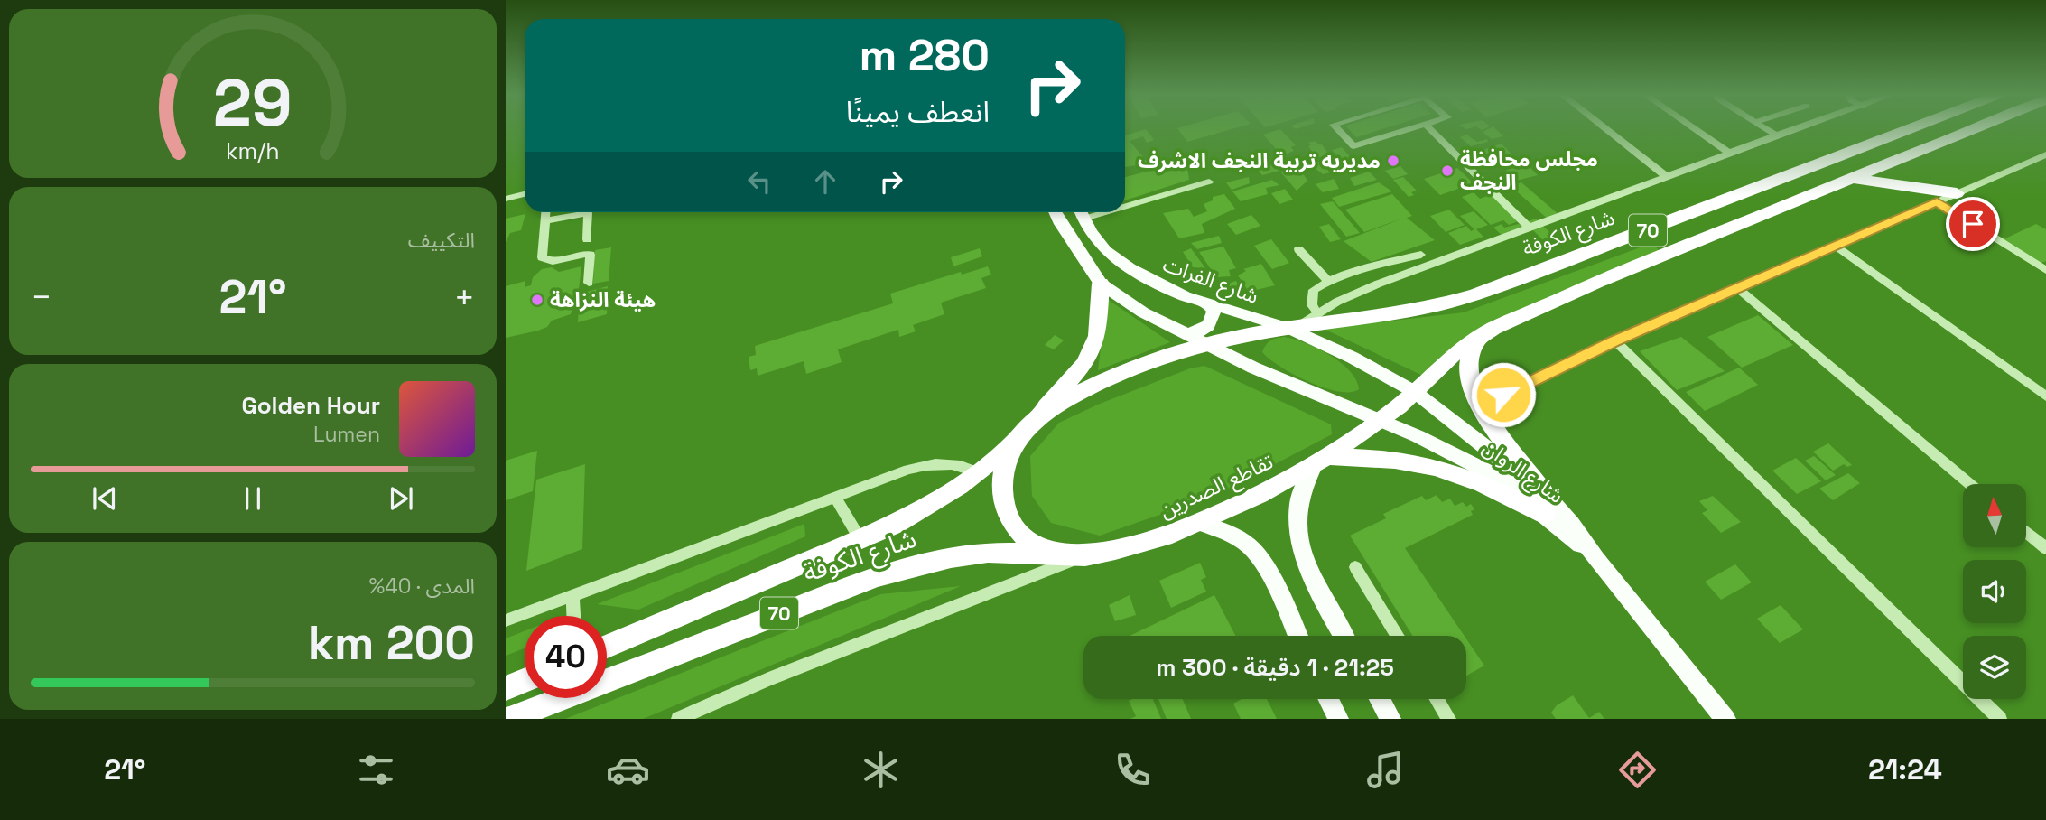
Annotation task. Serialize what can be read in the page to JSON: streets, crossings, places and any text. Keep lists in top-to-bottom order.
{
  "streets": {
    "highway": ["70", "شارع الكوفة", "تقاطع الصدرين"],
    "main road": ["شارع الفرات", "شارع الروان"]
  },
  "crossings": [
    ["70", "شارع الكوفة"],
    ["70", "شارع الفرات"],
    ["70", "شارع الروان"],
    ["70", "تقاطع الصدرين"],
    ["شارع الكوفة", "شارع الفرات"],
    ["شارع الكوفة", "تقاطع الصدرين"],
    ["شارع الفرات", "شارع الروان"],
    ["شارع الروان", "تقاطع الصدرين"]
  ],
  "places": ["مديريه تربية النجف الاشرف", "مجلس محافظة النجف", "هيئة النزاهة"],
  "north": "top",
  "page": {
    "turn": ["280 m", "انعطف يمينًا"],
    "tile": [
      "التكييف",
      ["المدى · 40%", "200 km"]
    ],
    "heat": ["−", "21°", "+"],
    "song": ["Golden Hour", "Lumen"],
    "limit": "40",
    "trip": "21:25 · 1 دقيقة · 300 m",
    "tabs": ["21:24", "21°"],
    "gauge": ["29", "km/h"]
  }
}
